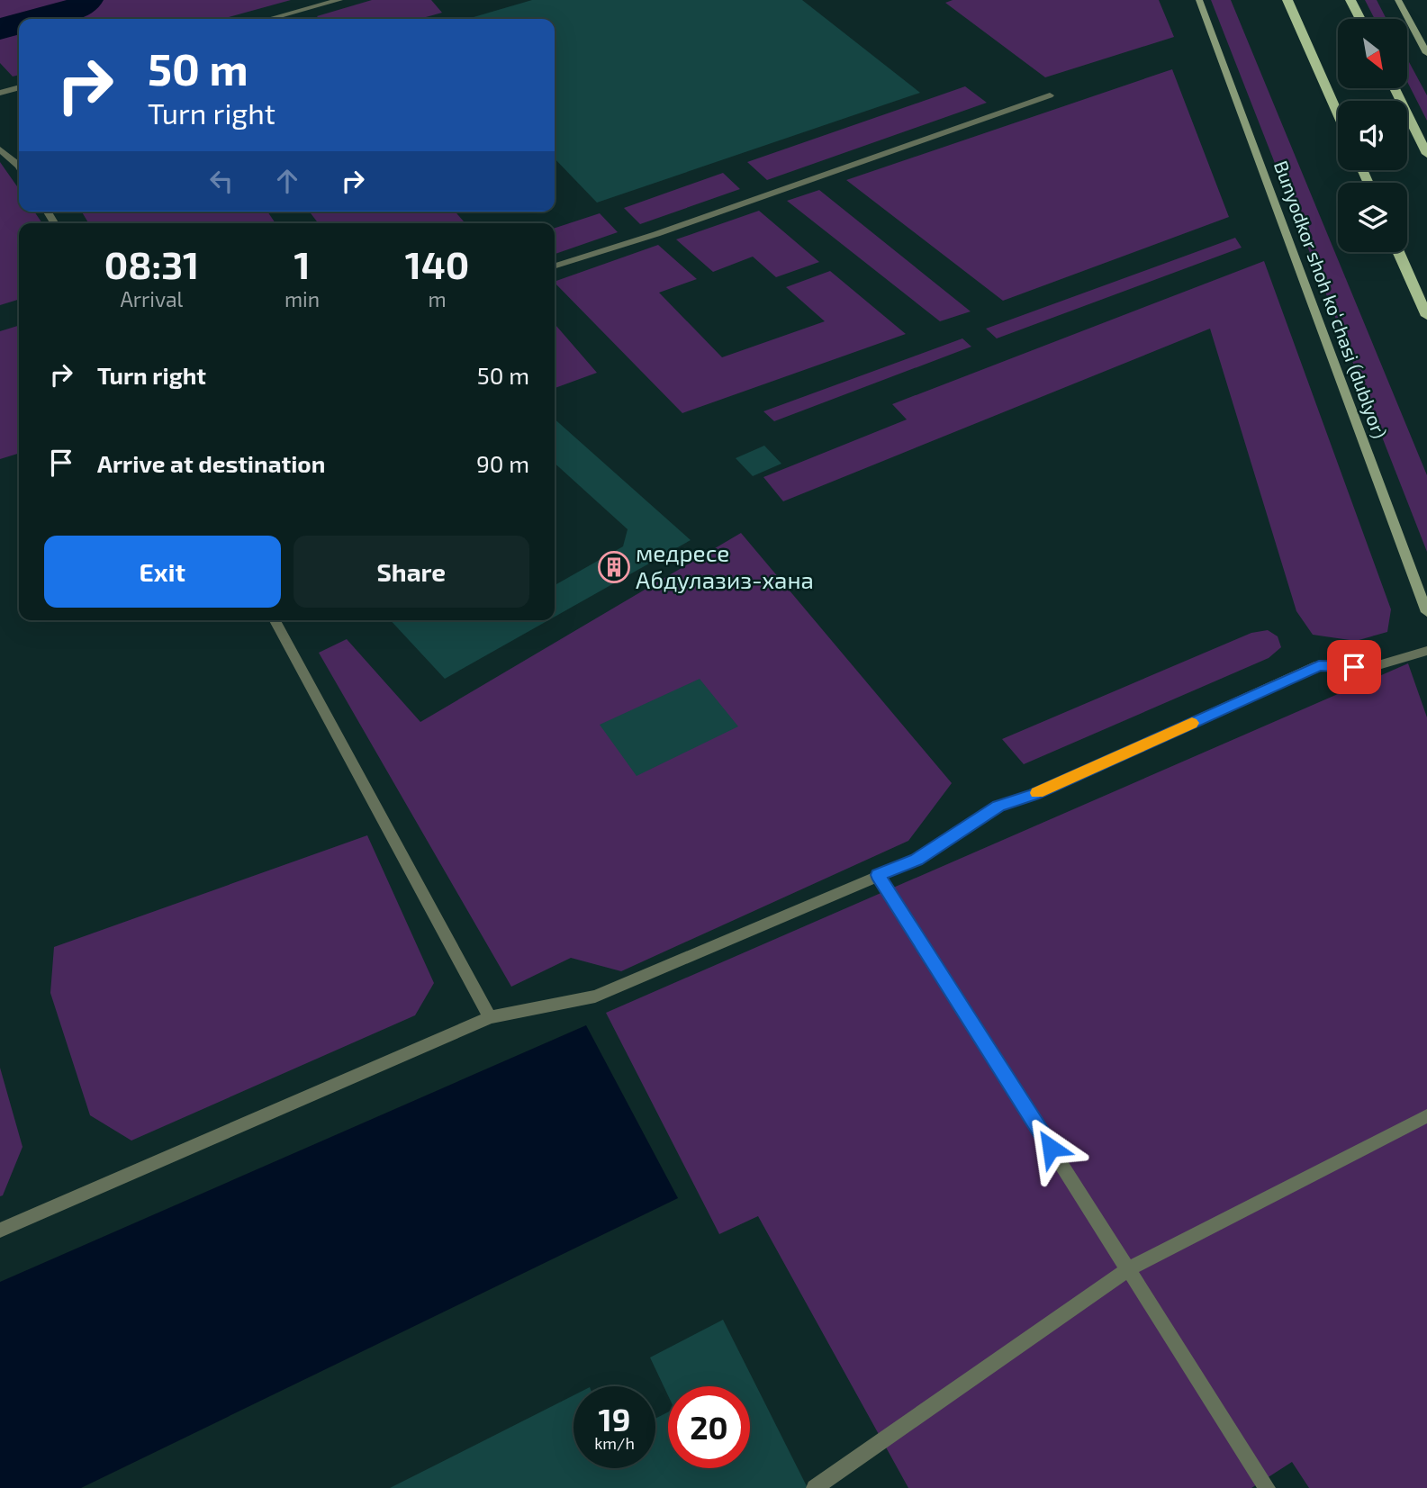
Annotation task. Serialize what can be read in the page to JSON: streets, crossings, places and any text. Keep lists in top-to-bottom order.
{
  "streets": {
    "street": ["Bunyodkor shoh koʻchasi (dublyor)"]
  },
  "places": {
    "building": ["медресе Абдулазиз-хана"]
  },
  "north": "bottom right",
  "page": {
    "turn": ["50 m", "Turn right"],
    "eta": [
      "08:31",
      "Arrival",
      "1",
      "min",
      "140",
      "m"
    ],
    "list": [
      {
        "name": "Turn right",
        "value": "50 m"
      },
      {
        "name": "Arrive at destination",
        "value": "90 m"
      }
    ],
    "buttons": ["Exit", "Share"],
    "speed": "19 km/h",
    "limit": "20"
  }
}
